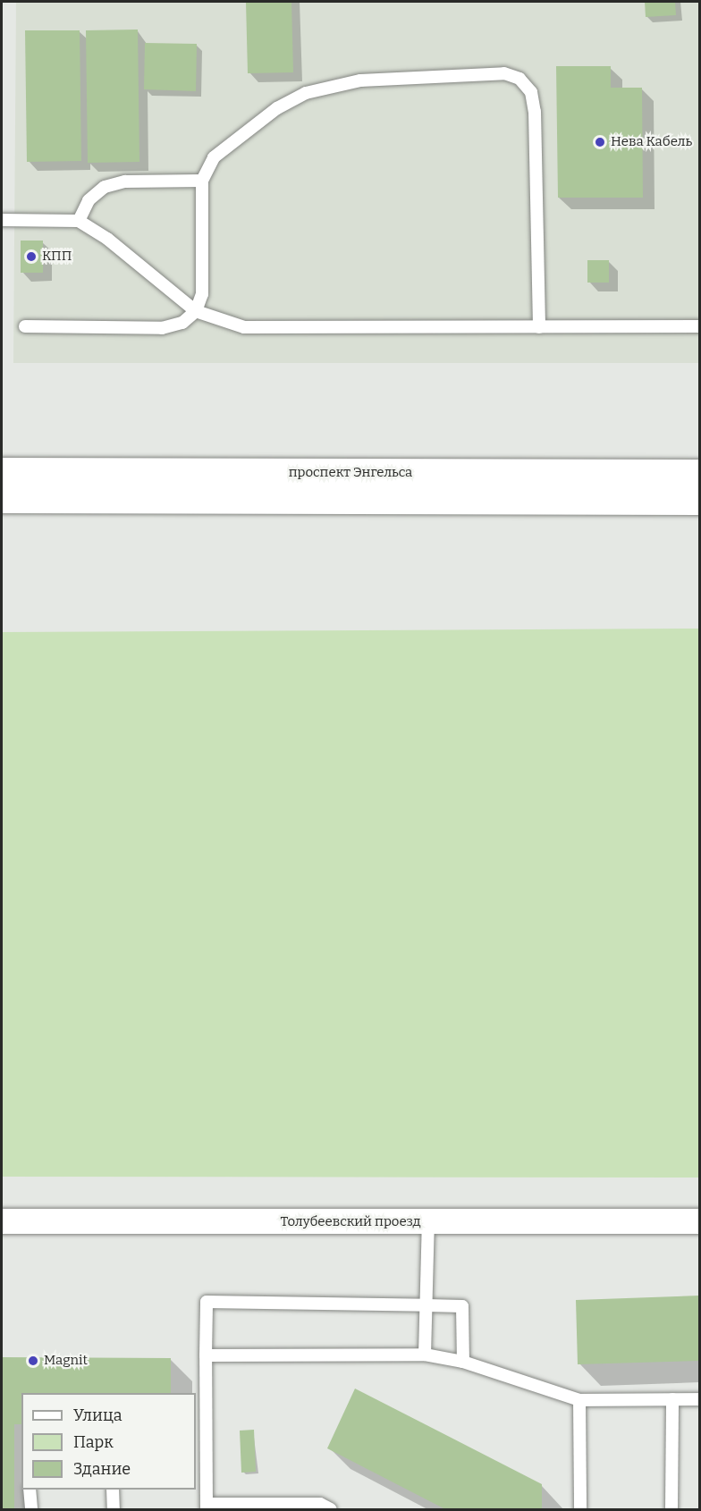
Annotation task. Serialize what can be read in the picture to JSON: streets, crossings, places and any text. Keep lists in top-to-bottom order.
{
  "streets": {
    "main road": ["проспект Энгельса"],
    "street": ["Толубеевский проезд"]
  },
  "places": ["Нева Кабель", "КПП", "Magnit"],
  "legend": ["Улица", "Парк", "Здание"]
}
